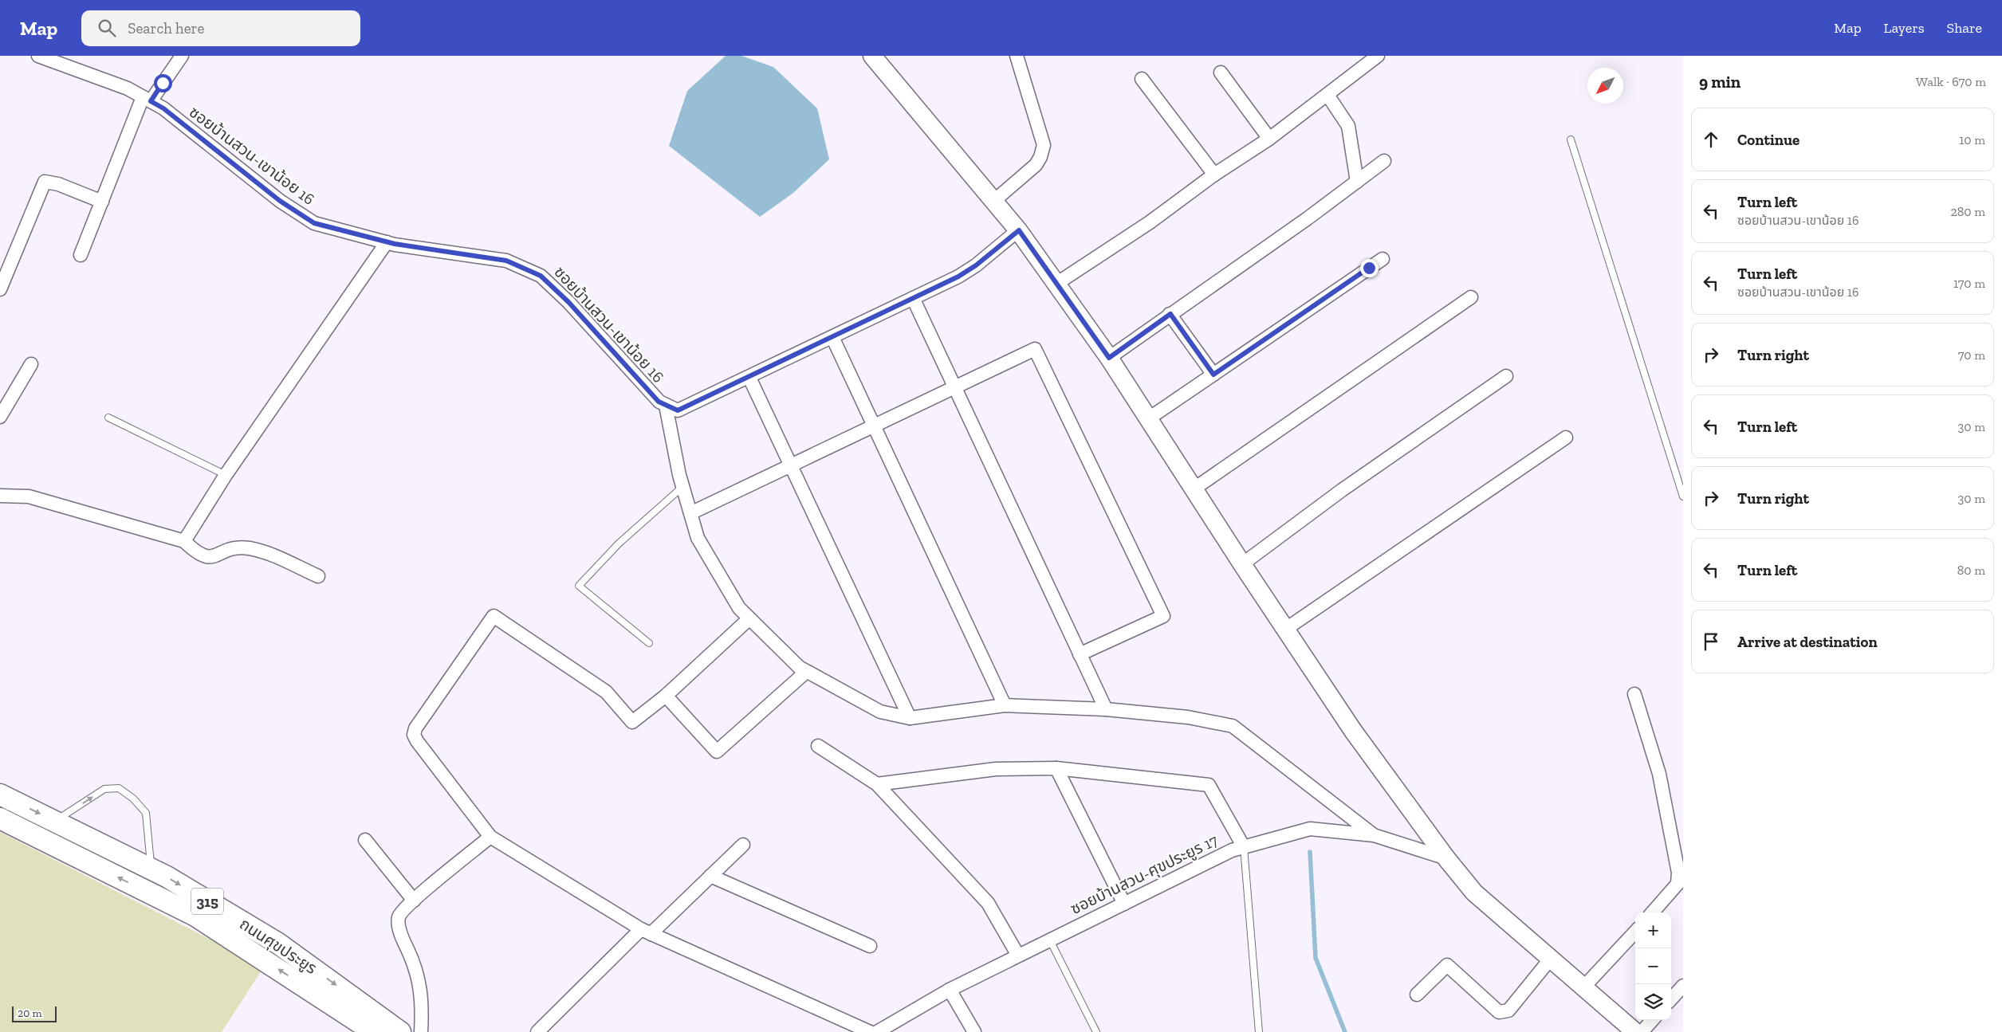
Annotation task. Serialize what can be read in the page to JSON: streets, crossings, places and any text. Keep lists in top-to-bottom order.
{
  "streets": {
    "main road": ["315", "ถนนศุขประยูร"],
    "street": ["ซอยบ้านสวน-เขาน้อย 16", "ซอยบ้านสวน-ศุขประยูร 17"]
  },
  "scale_bar": "20 m",
  "north": "bottom left",
  "page": {
    "header": "Map",
    "search": "Search here",
    "nav": ["Map", "Layers", "Share"],
    "heading": ["9 min", "Walk · 670 m"],
    "list": [
      ["Continue", "10 m"],
      ["Turn left", "ซอยบ้านสวน-เขาน้อย 16", "280 m"],
      ["Turn left", "ซอยบ้านสวน-เขาน้อย 16", "170 m"],
      ["Turn right", "70 m"],
      ["Turn left", "30 m"],
      ["Turn right", "30 m"],
      ["Turn left", "80 m"],
      "Arrive at destination"
    ],
    "map_buttons": ["+", "−"],
    "scale": "20 m"
  }
}
